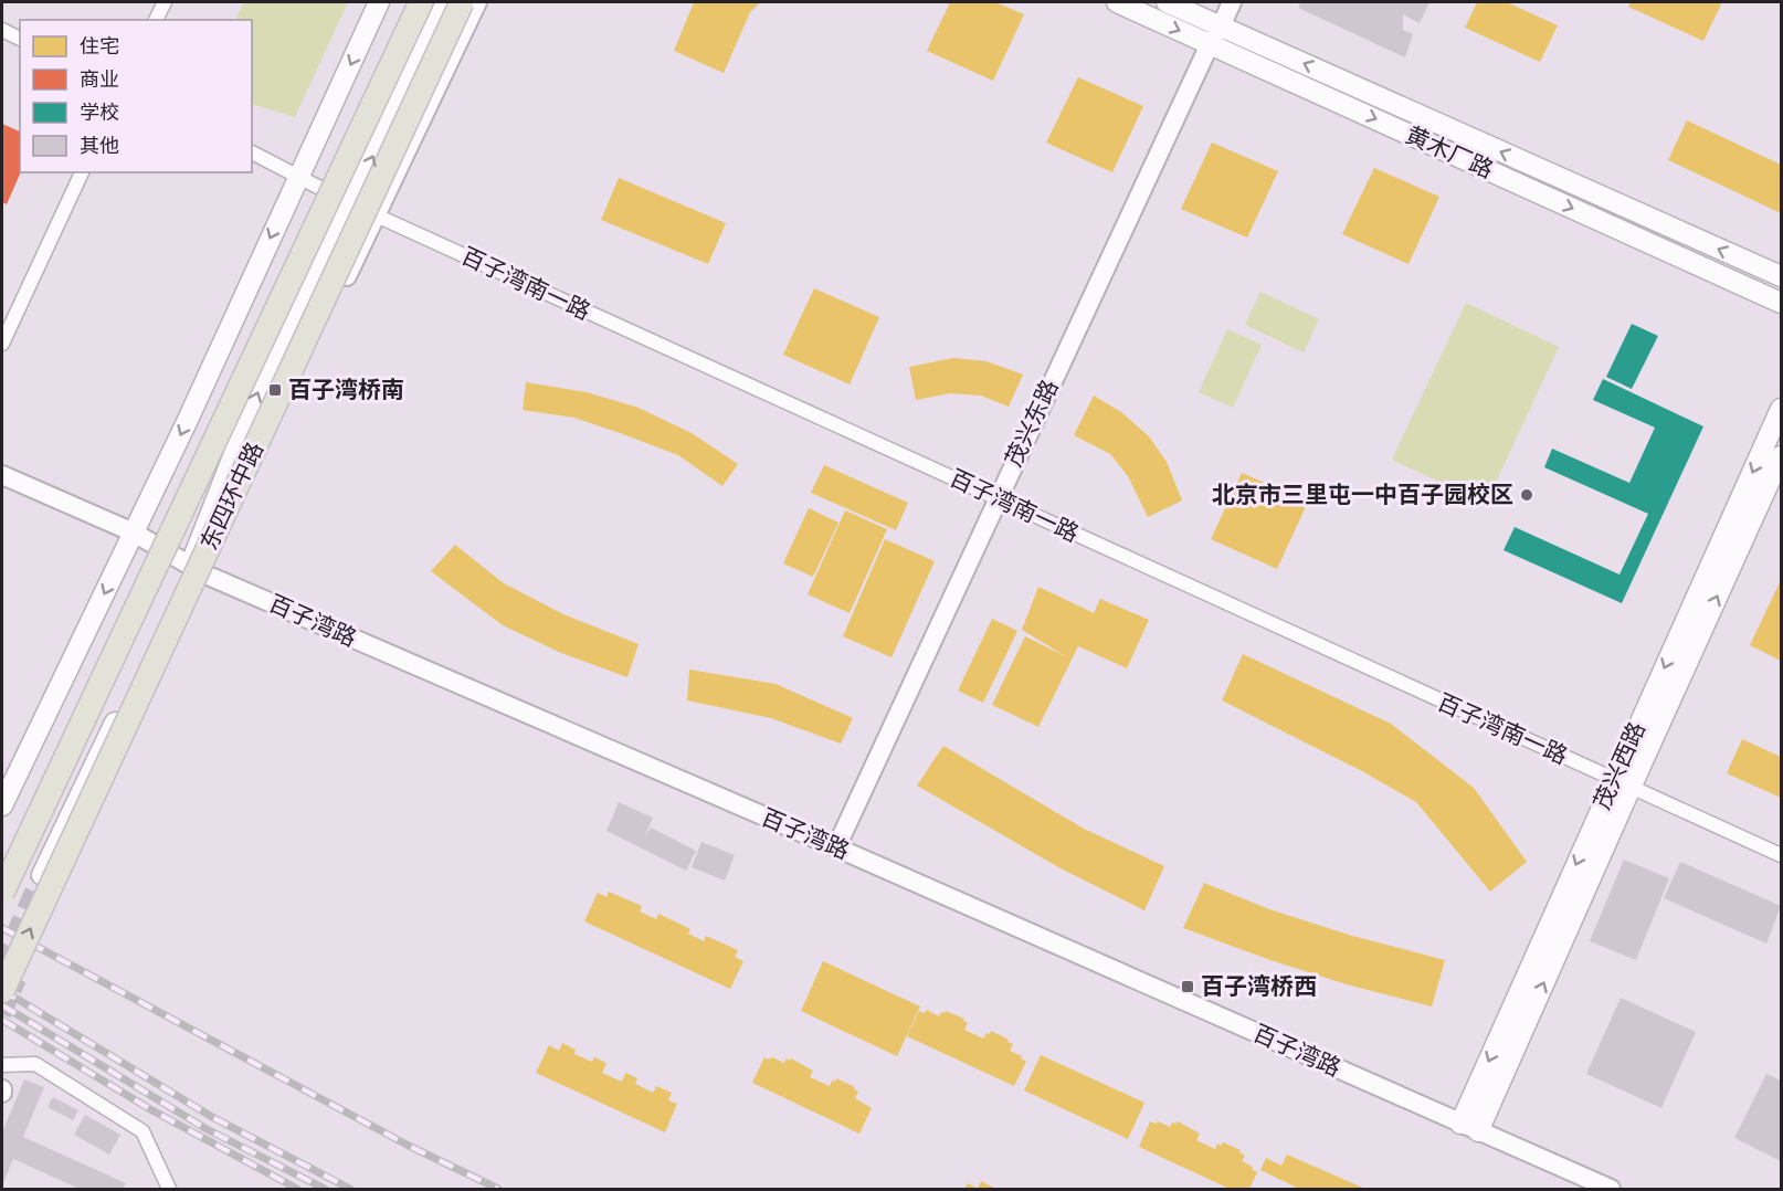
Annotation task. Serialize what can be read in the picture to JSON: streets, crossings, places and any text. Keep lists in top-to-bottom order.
{
  "streets": {
    "highway": ["东四环中路"],
    "main road": ["黄木厂路", "茂兴西路"],
    "street": ["百子湾南一路", "茂兴东路", "百子湾路"]
  },
  "crossings": [
    ["黄木厂路", "茂兴东路"],
    ["百子湾南一路", "茂兴东路"],
    ["百子湾南一路", "东四环中路"],
    ["百子湾南一路", "茂兴西路"],
    ["茂兴东路", "百子湾路"],
    ["东四环中路", "百子湾路"],
    ["百子湾路", "茂兴西路"]
  ],
  "places": {
    "transit": ["百子湾桥南", "百子湾桥西"],
    "other": ["北京市三里屯一中百子园校区"]
  },
  "legend": [
    "住宅",
    "商业",
    "学校",
    "其他"
  ]
}
